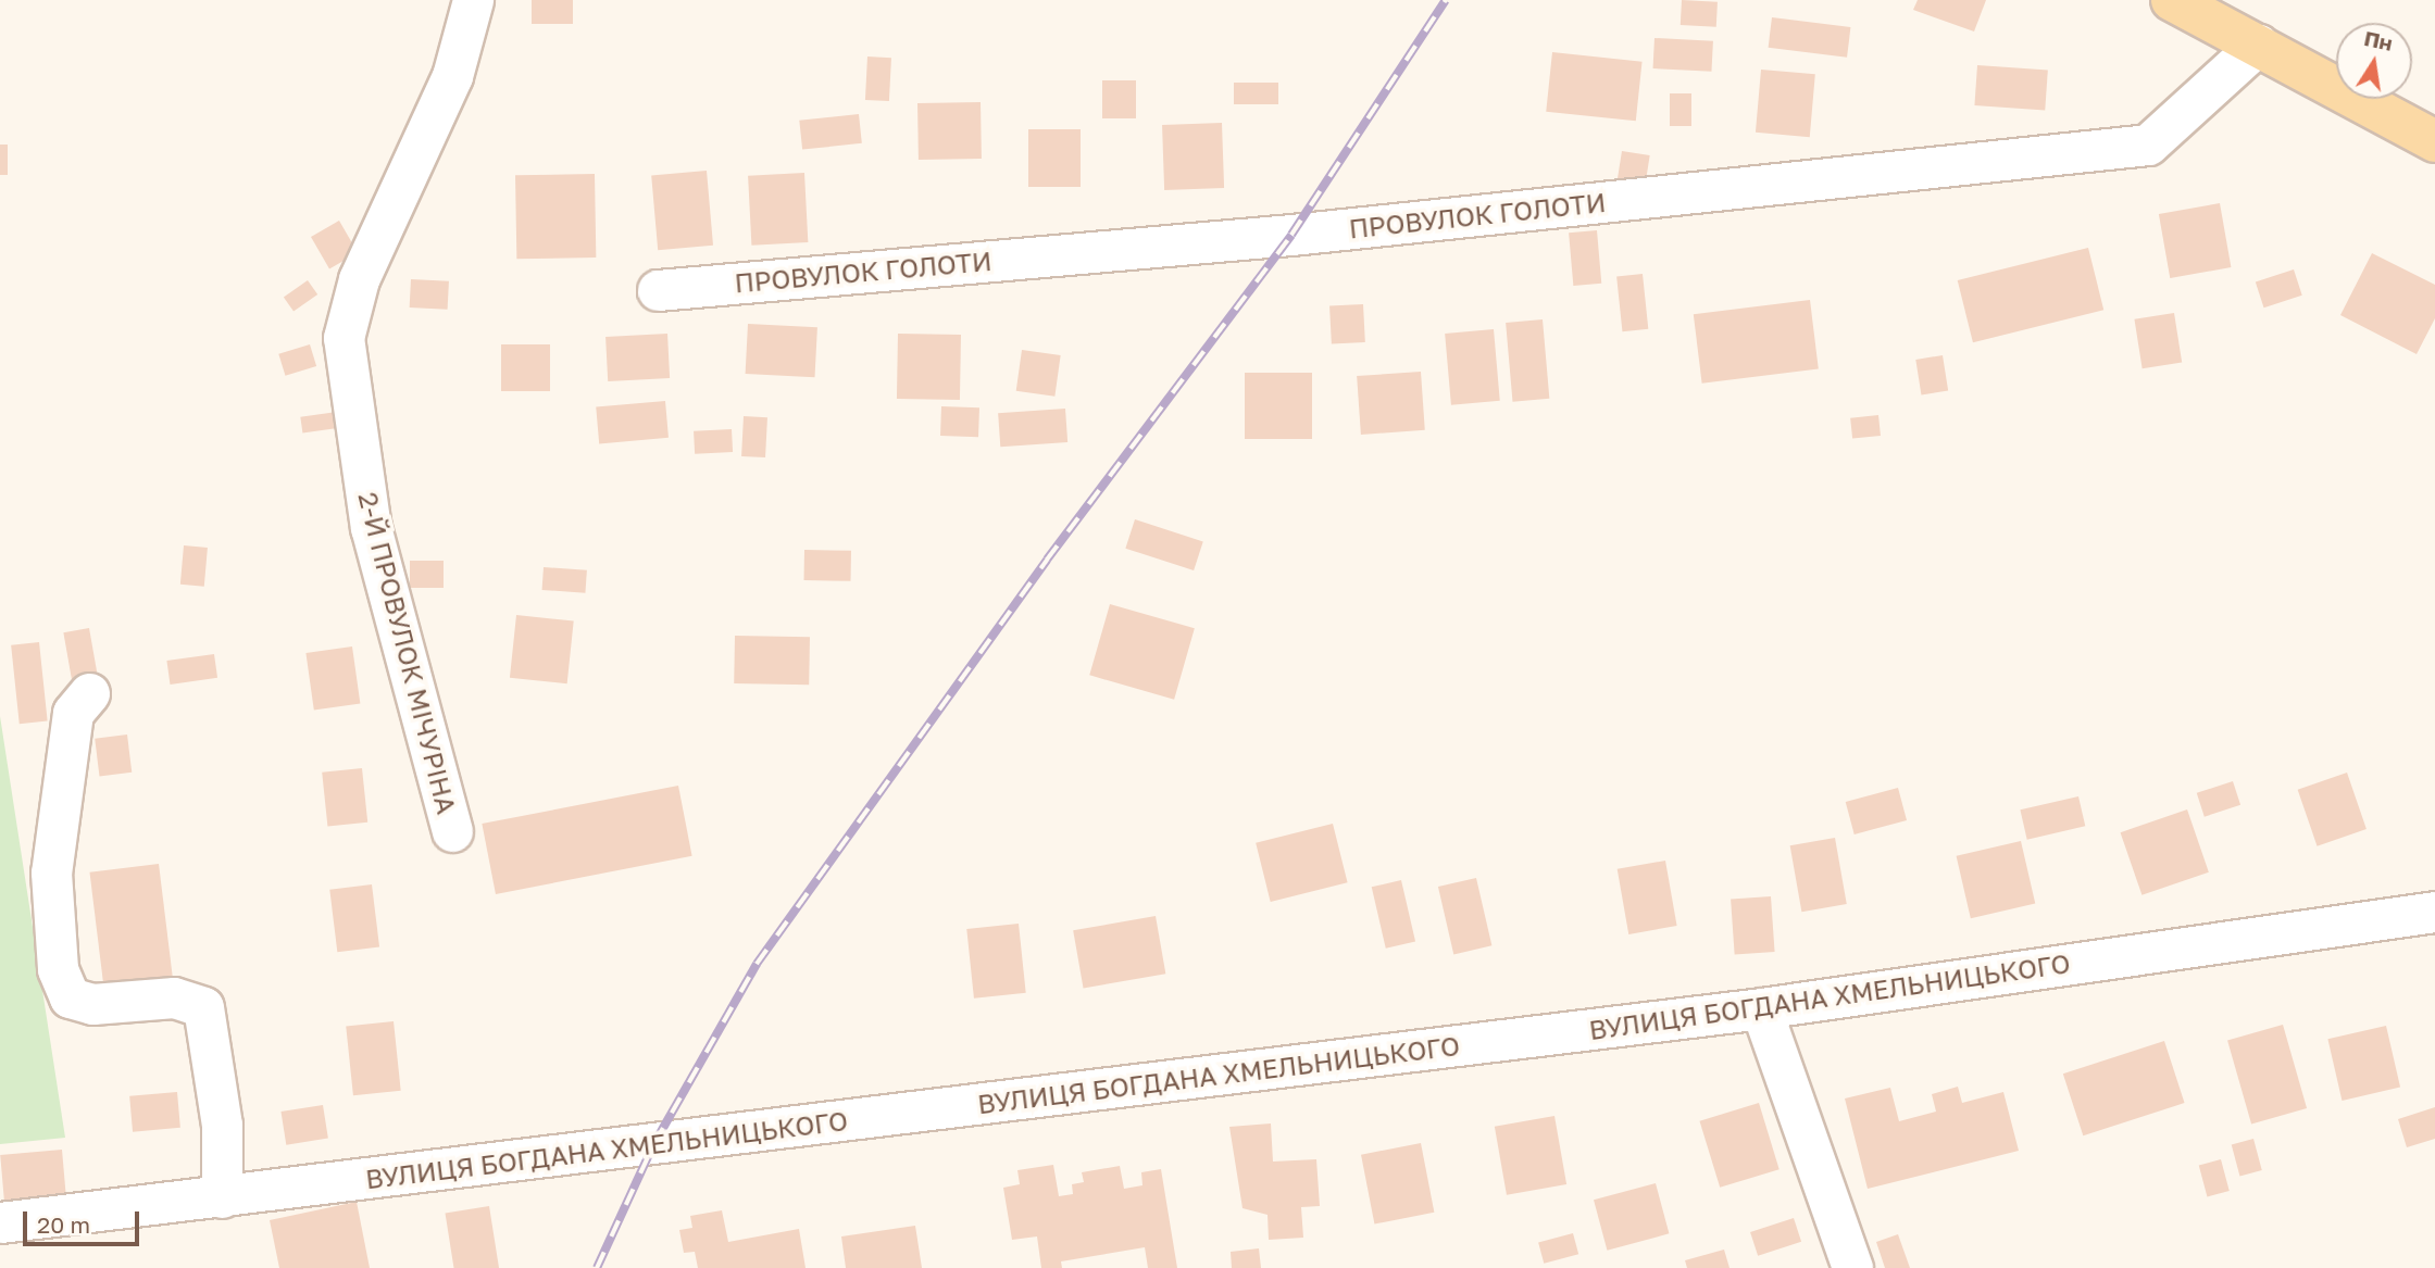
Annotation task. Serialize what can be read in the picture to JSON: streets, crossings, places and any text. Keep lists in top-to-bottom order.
{
  "streets": {
    "street": ["ПРОВУЛОК ГОЛОТИ", "2-Й ПРОВУЛОК МІЧУРІНА", "ВУЛИЦЯ БОГДАНА ХМЕЛЬНИЦЬКОГО"]
  },
  "scale_bar": "20 m",
  "north": "top"
}
